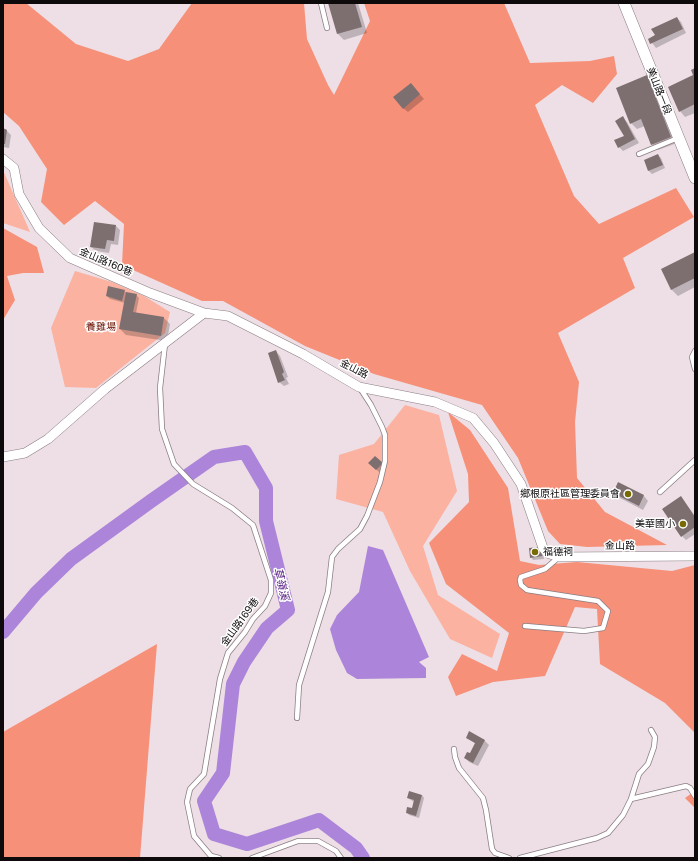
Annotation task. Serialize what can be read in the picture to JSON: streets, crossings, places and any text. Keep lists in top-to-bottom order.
{
  "streets": {
    "street": ["美山路一段", "金山路160巷", "金山路"],
    "lane": ["金山路169巷"]
  },
  "crossings": [
    ["金山路160巷", "金山路"]
  ],
  "water": ["草嶺溪"],
  "parks": ["養雞場"],
  "places": ["鄉根原社區管理委員會", "美華國小", "福德祠"]
}
